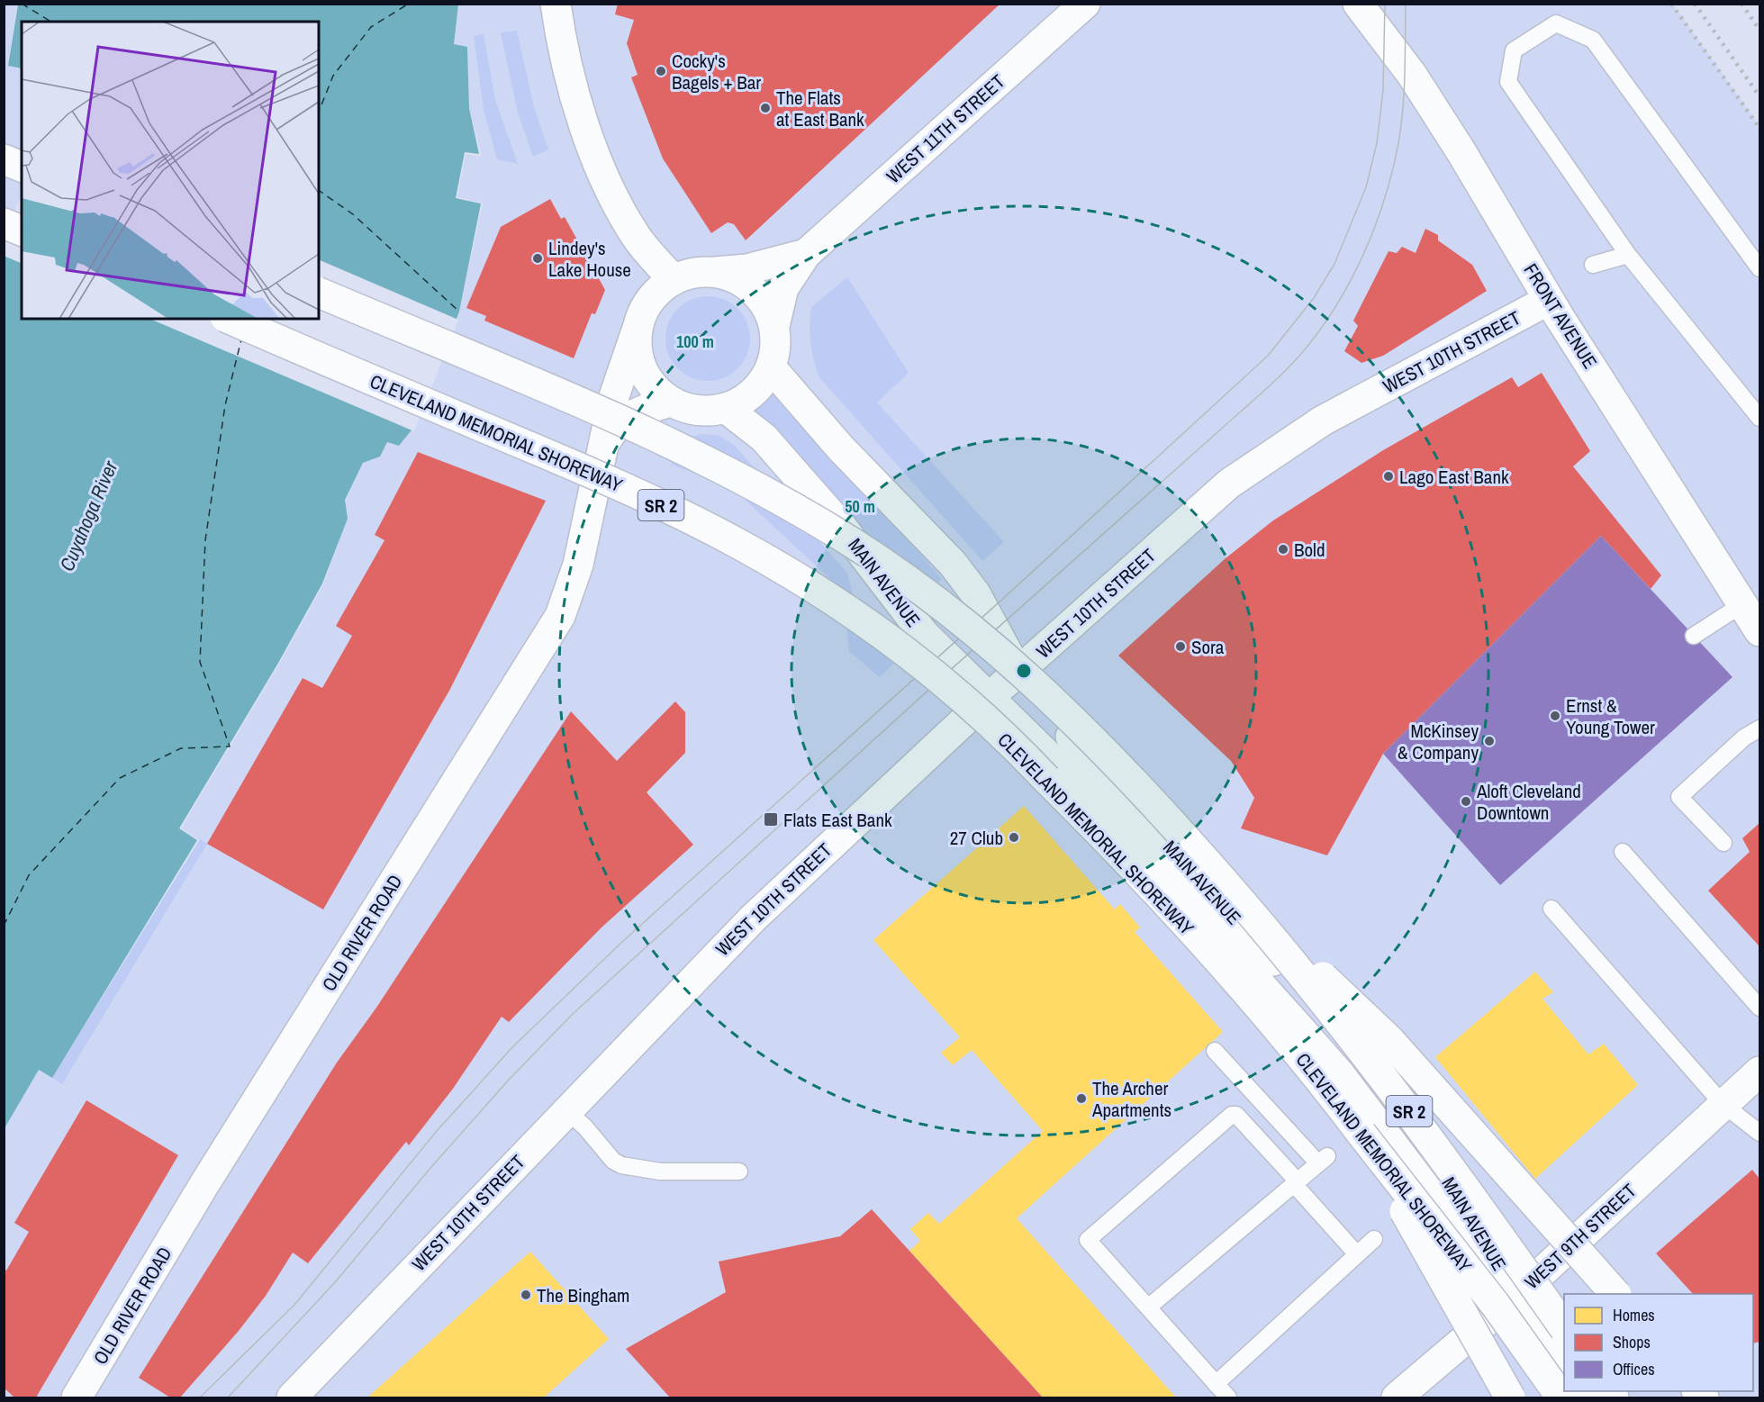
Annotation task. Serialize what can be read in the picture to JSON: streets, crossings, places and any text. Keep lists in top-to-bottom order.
{
  "streets": {
    "main road": [
      "WEST 11TH STREET",
      "FRONT AVENUE",
      "WEST 10TH STREET",
      "CLEVELAND MEMORIAL SHOREWAY",
      "SR 2",
      "MAIN AVENUE",
      "OLD RIVER ROAD",
      "WEST 9TH STREET"
    ]
  },
  "crossings": [
    ["WEST 11TH STREET", "MAIN AVENUE"],
    ["WEST 11TH STREET", "OLD RIVER ROAD"],
    ["FRONT AVENUE", "WEST 10TH STREET"],
    ["WEST 10TH STREET", "MAIN AVENUE"],
    ["MAIN AVENUE", "OLD RIVER ROAD"],
    ["MAIN AVENUE", "WEST 9TH STREET"]
  ],
  "water": ["Cuyahoga River"],
  "places": {
    "other": [
      "Cocky's Bagels + Bar",
      "The Flats at East Bank",
      "Lindey's Lake House",
      "Lago East Bank",
      "Bold",
      "Sora",
      "Ernst & Young Tower",
      "McKinsey & Company",
      "Aloft Cleveland Downtown",
      "27 Club",
      "The Archer Apartments",
      "The Bingham"
    ],
    "transit": ["Flats East Bank"]
  },
  "legend": ["Homes", "Shops", "Offices"],
  "rings": ["100 m", "50 m"]
}
